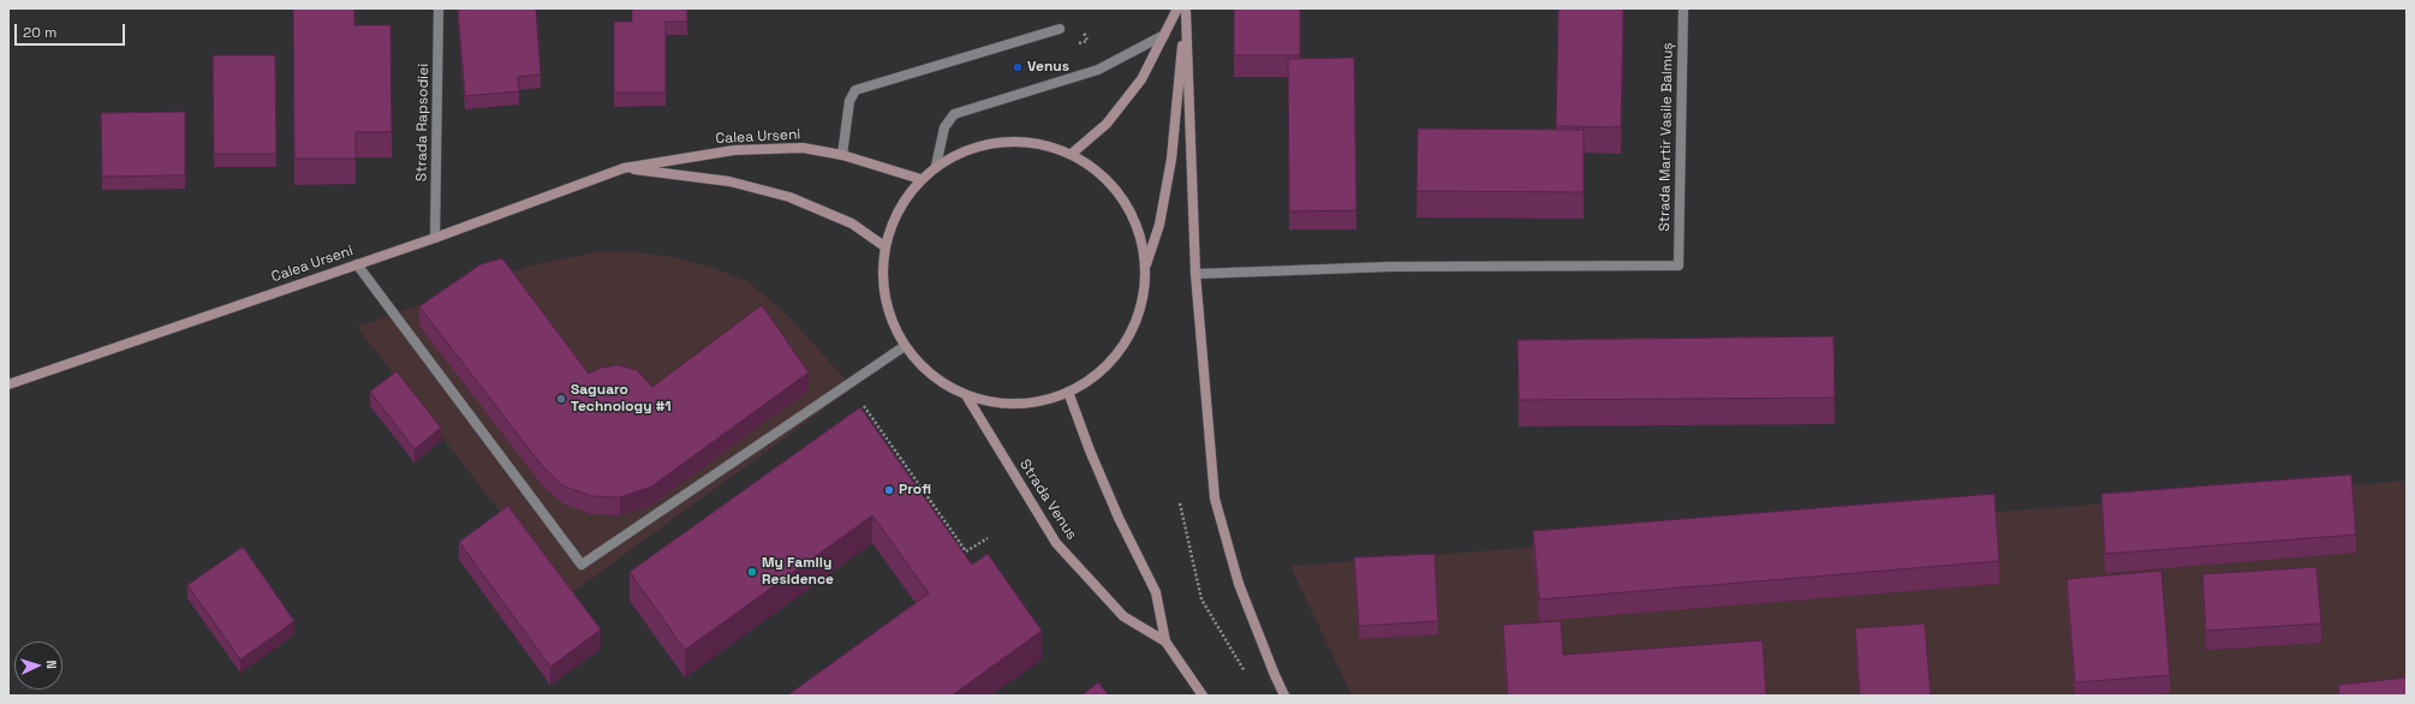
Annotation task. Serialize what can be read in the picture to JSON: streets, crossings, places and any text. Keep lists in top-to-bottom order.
{
  "streets": {
    "main road": ["Calea Urseni", "Strada Venus"],
    "street": ["Strada Rapsodiei", "Strada Martir Vasile Balmuș"]
  },
  "crossings": [
    ["Strada Rapsodiei", "Calea Urseni"]
  ],
  "places": [
    "Venus",
    "Saguaro Technology #1",
    "Profi",
    "My Family Residence"
  ],
  "scale_bar": "20 m",
  "north": "right"
}
